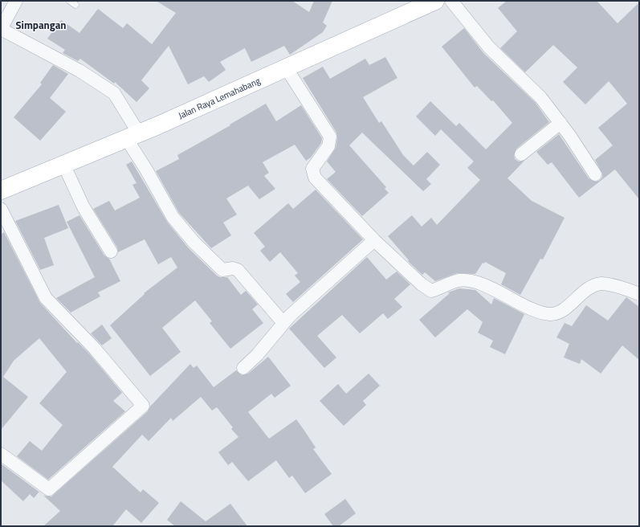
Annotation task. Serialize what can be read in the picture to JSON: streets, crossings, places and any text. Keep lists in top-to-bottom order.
{
  "streets": {
    "main road": ["Jalan Raya Lemahabang"]
  },
  "districts": ["Simpangan"]
}
